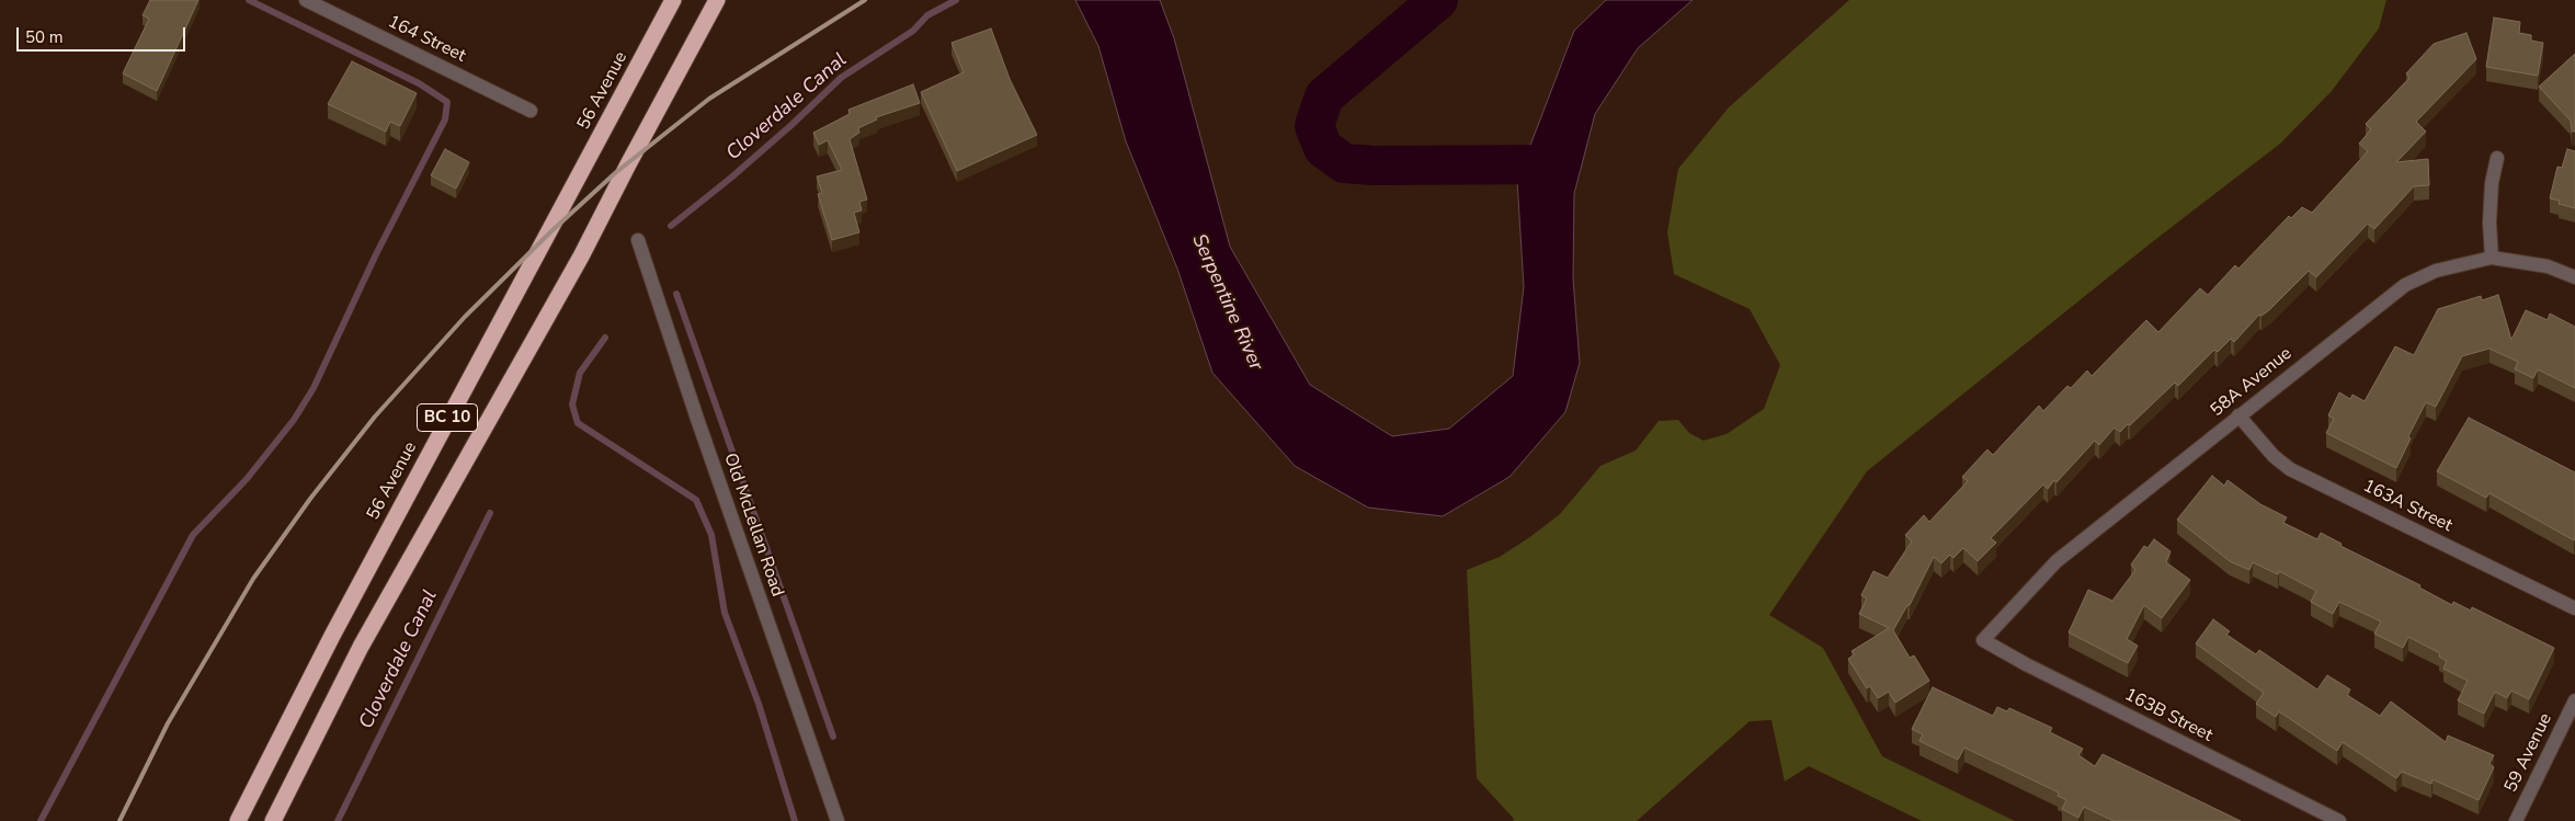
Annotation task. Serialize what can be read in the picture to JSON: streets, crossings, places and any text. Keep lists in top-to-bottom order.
{
  "streets": {
    "highway": ["56 Avenue", "BC 10"],
    "street": [
      "164 Street",
      "58A Avenue",
      "163A Street",
      "Old McLellan Road",
      "163B Street",
      "59 Avenue"
    ]
  },
  "crossings": [
    ["58A Avenue", "163A Street"],
    ["58A Avenue", "163B Street"]
  ],
  "water": ["Cloverdale Canal", "Serpentine River"],
  "scale_bar": "50 m"
}
